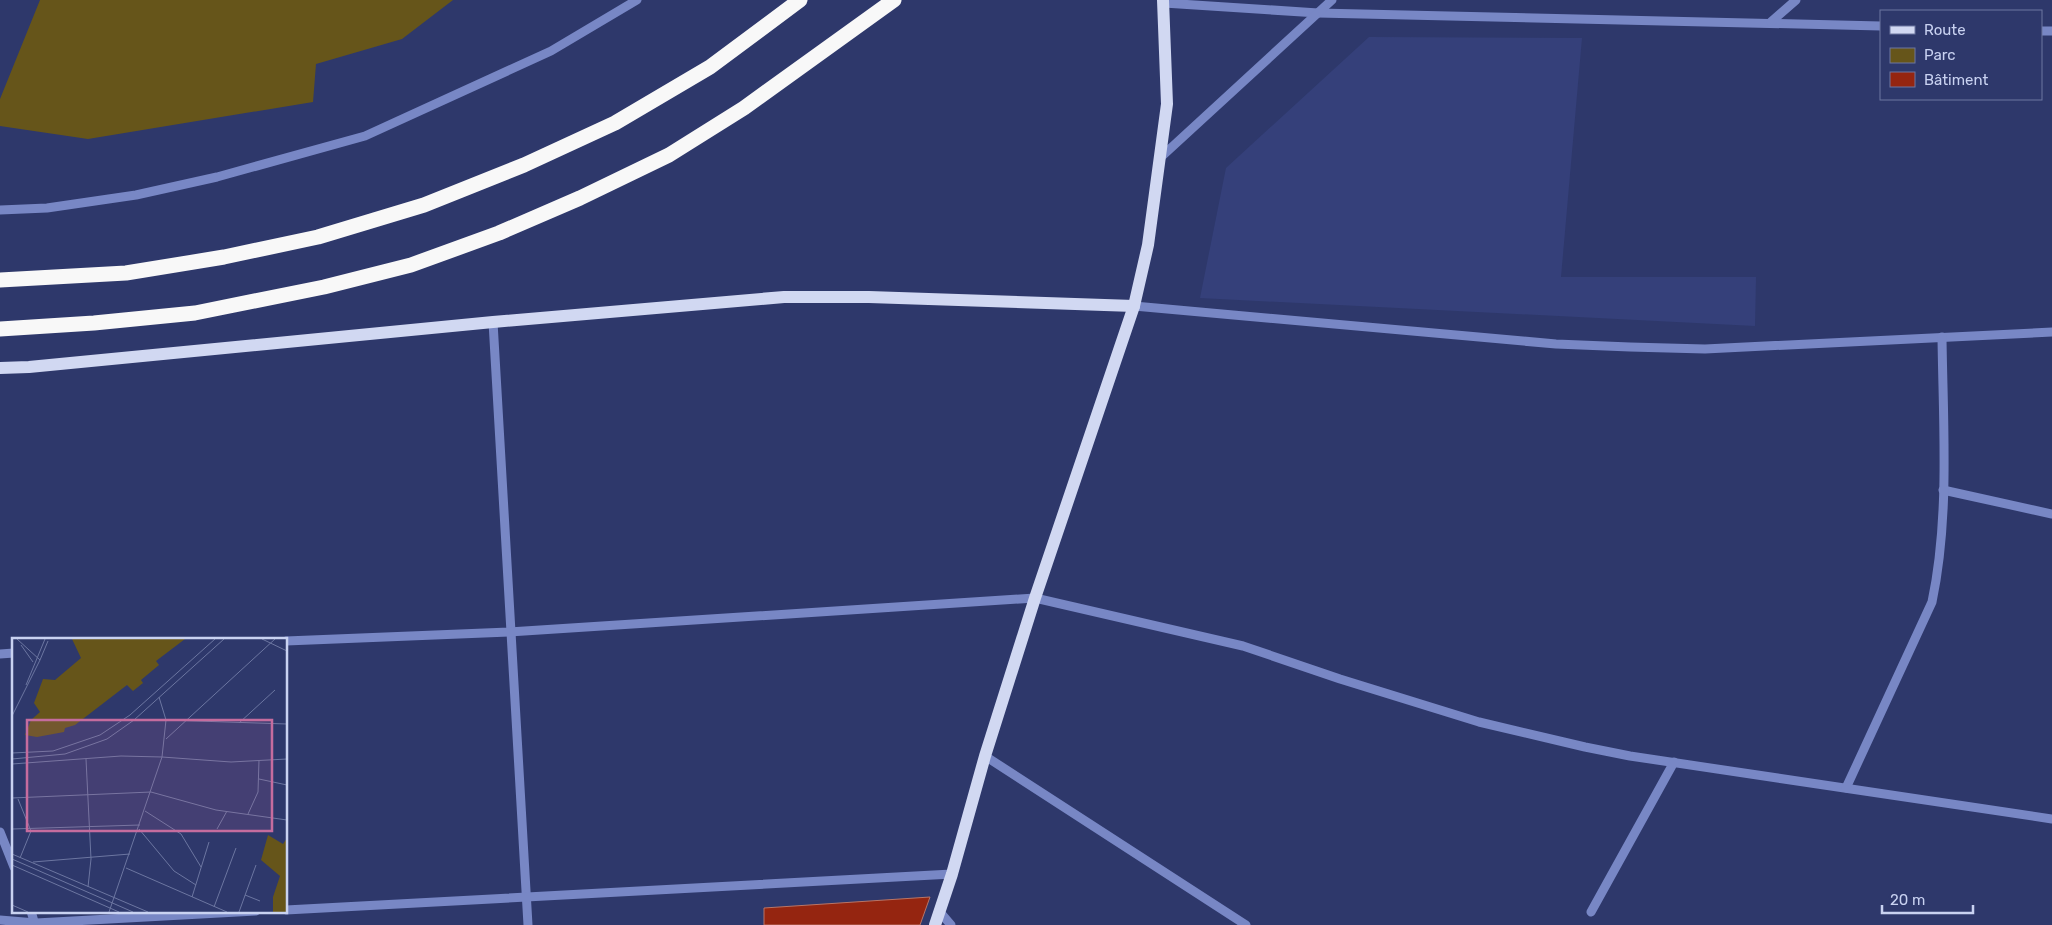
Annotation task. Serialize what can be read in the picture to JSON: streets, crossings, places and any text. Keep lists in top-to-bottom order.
{
  "legend": ["Route", "Parc", "Bâtiment"],
  "scale_bar": "20 m"
}
